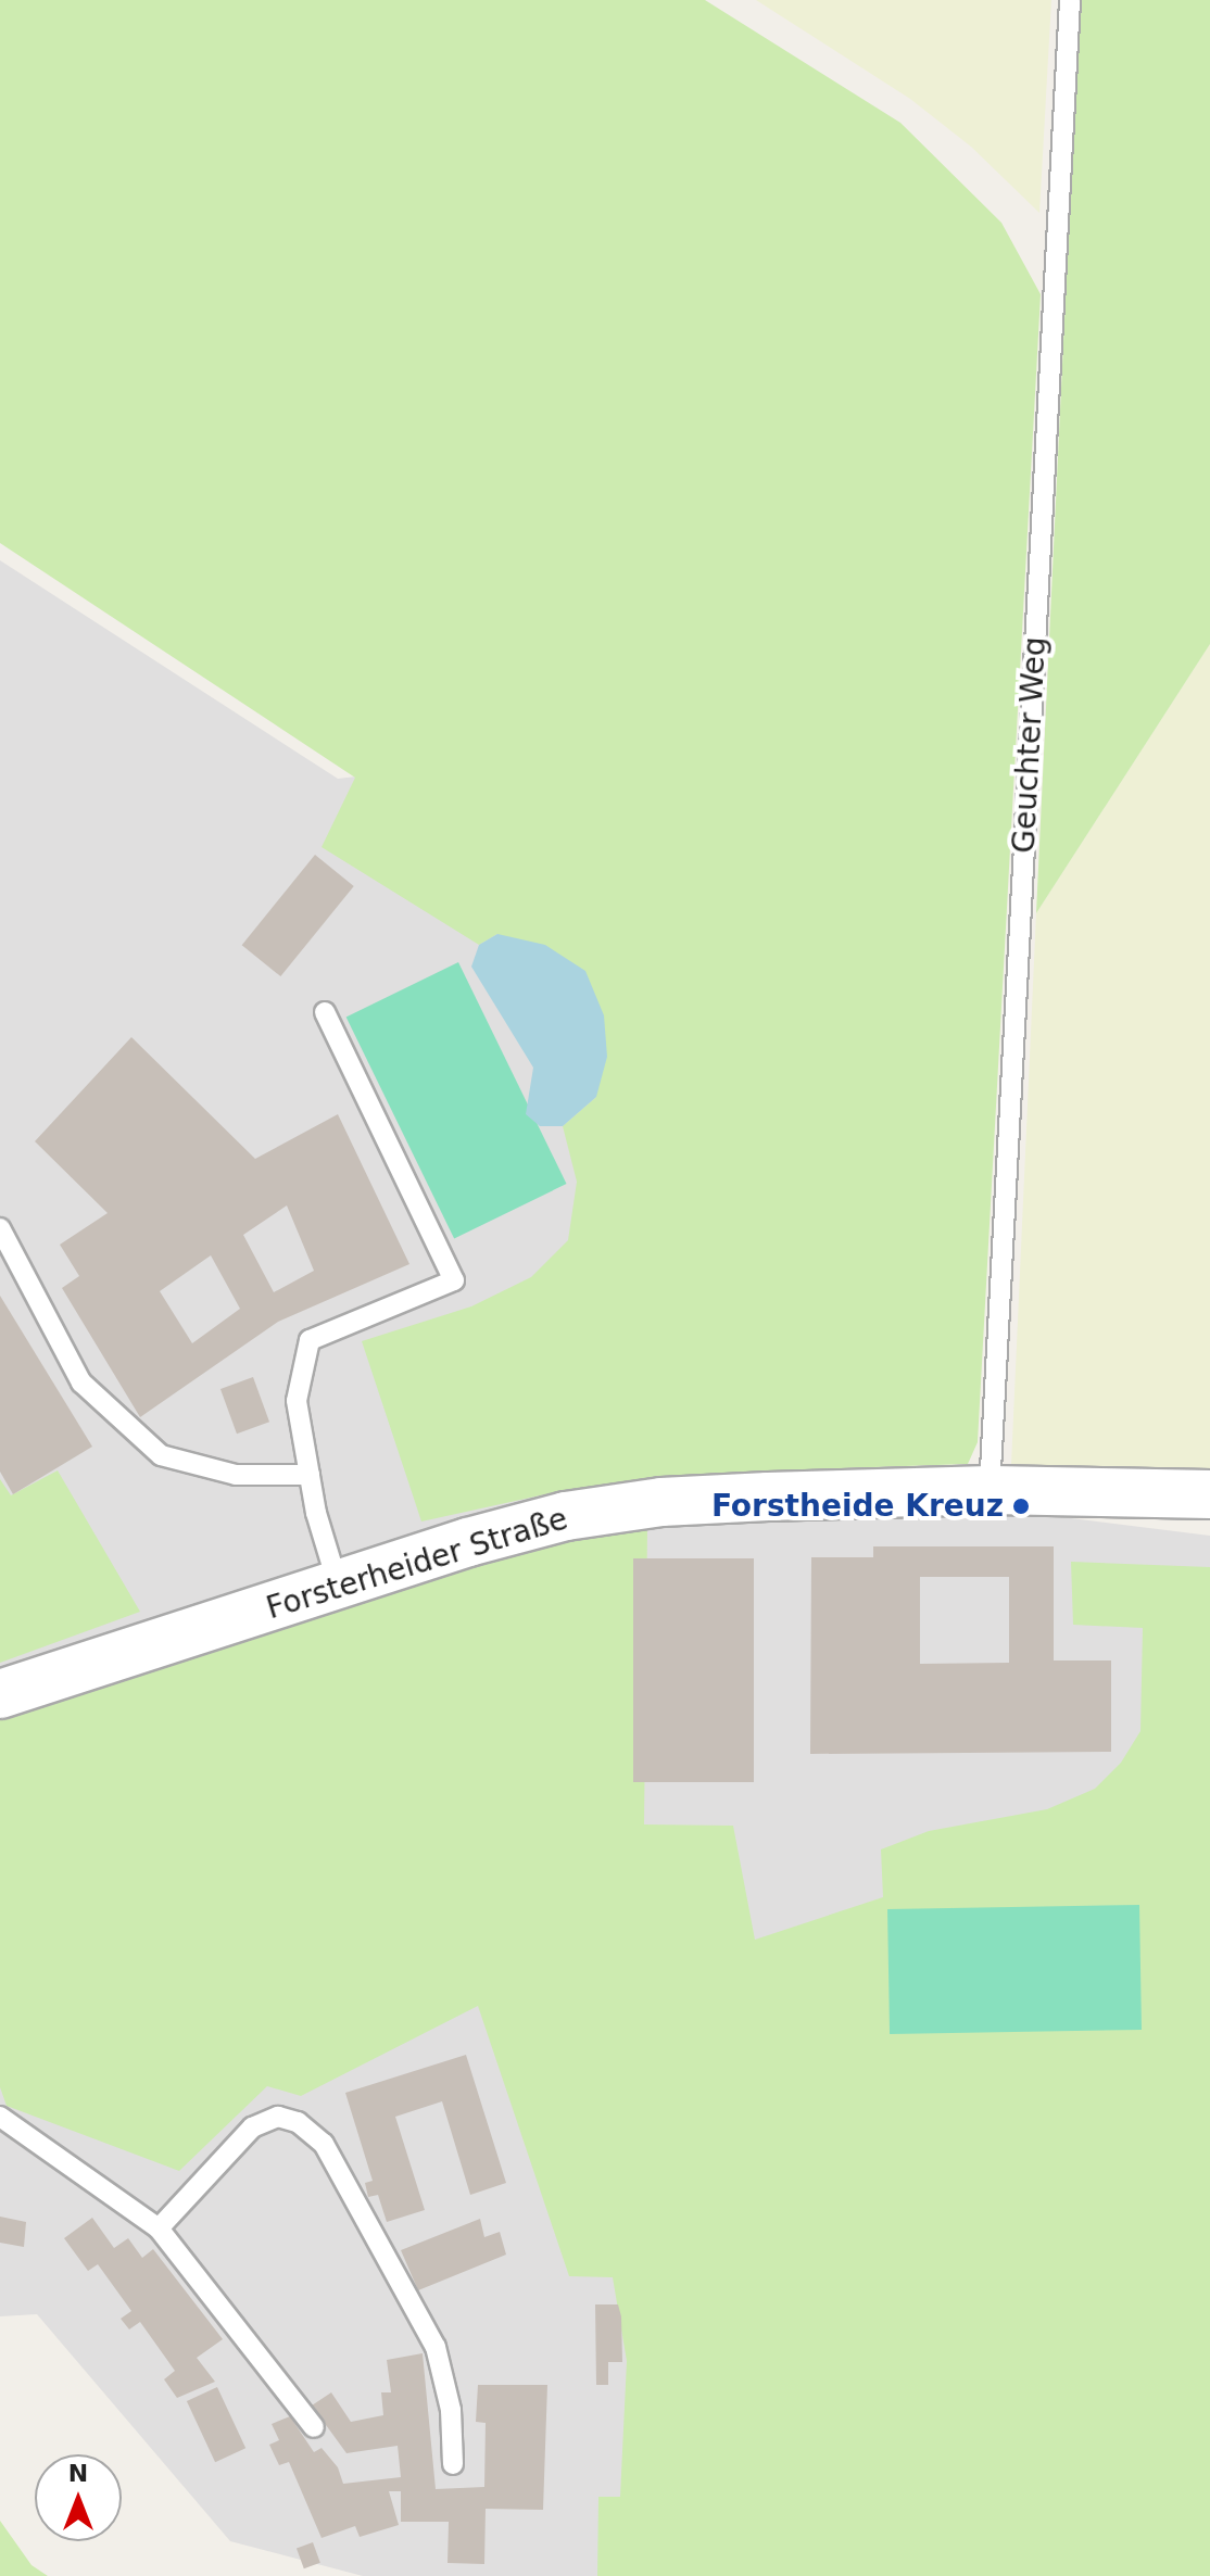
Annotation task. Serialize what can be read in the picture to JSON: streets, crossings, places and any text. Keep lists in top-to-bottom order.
{
  "streets": {
    "street": ["Forsterheider Straße"],
    "lane": ["Geuchter Weg"]
  },
  "crossings": [
    ["Geuchter Weg", "Forsterheider Straße"]
  ],
  "places": ["Forstheide Kreuz"],
  "north": "top"
}
